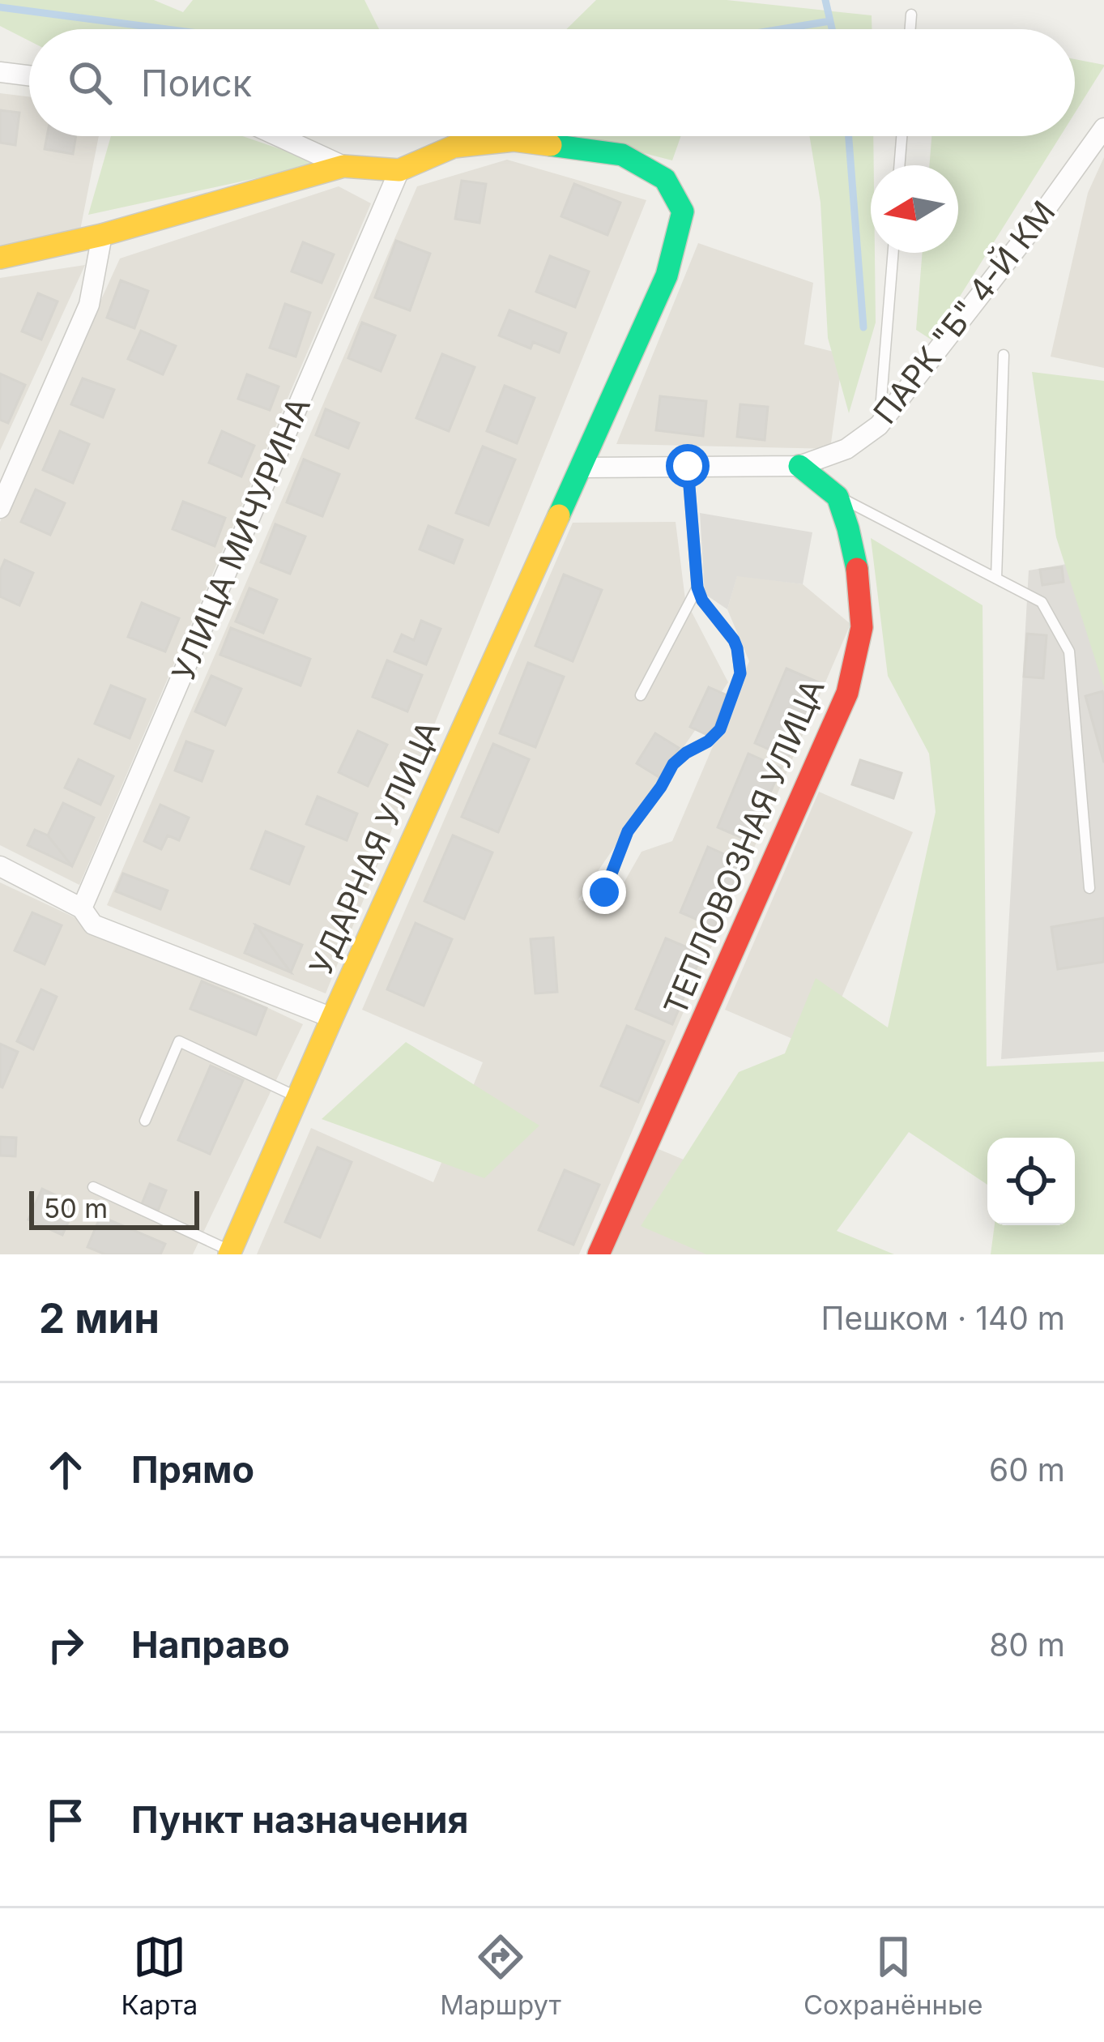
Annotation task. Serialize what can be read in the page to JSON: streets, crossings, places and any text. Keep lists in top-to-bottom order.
{
  "streets": {
    "street": [
      "ПАРК \"Б\" 4-Й КМ",
      "УЛИЦА МИЧУРИНА",
      "ТЕПЛОВОЗНАЯ УЛИЦА",
      "УДАРНАЯ УЛИЦА"
    ]
  },
  "crossings": [
    ["УЛИЦА МИЧУРИНА", "УДАРНАЯ УЛИЦА"]
  ],
  "scale_bar": "50 m",
  "north": "left",
  "page": {
    "search": "Поиск",
    "scale": "50 m",
    "heading": ["2 мин", "Пешком · 140 m"],
    "list": [
      ["Прямо", "60 m"],
      ["Направо", "80 m"],
      "Пункт назначения"
    ],
    "nav": ["Карта", "Маршрут", "Сохранённые"]
  }
}
